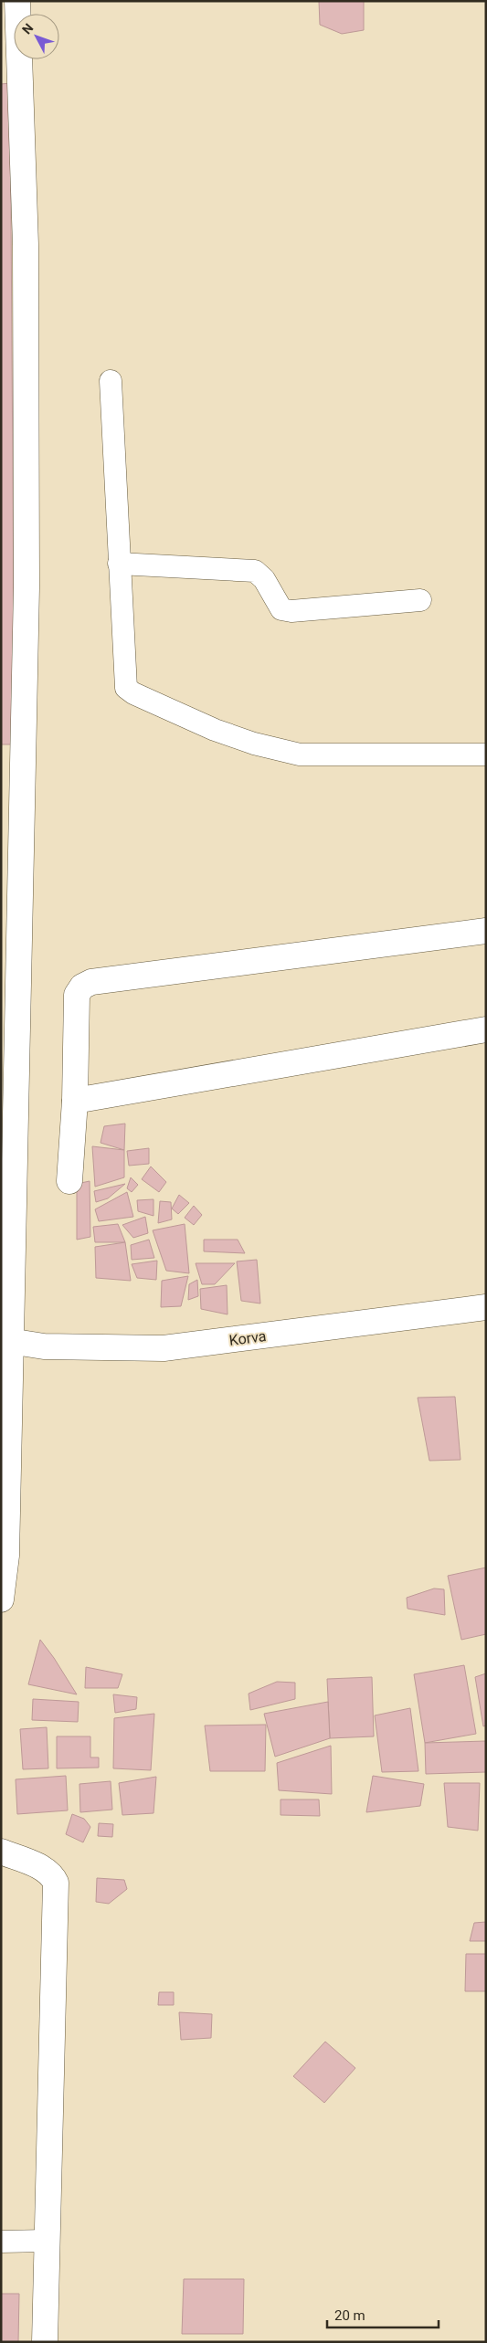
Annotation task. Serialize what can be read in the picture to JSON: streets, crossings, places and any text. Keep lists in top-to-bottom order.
{
  "streets": {
    "street": ["Korva"]
  },
  "scale_bar": "20 m",
  "north": "top left"
}
